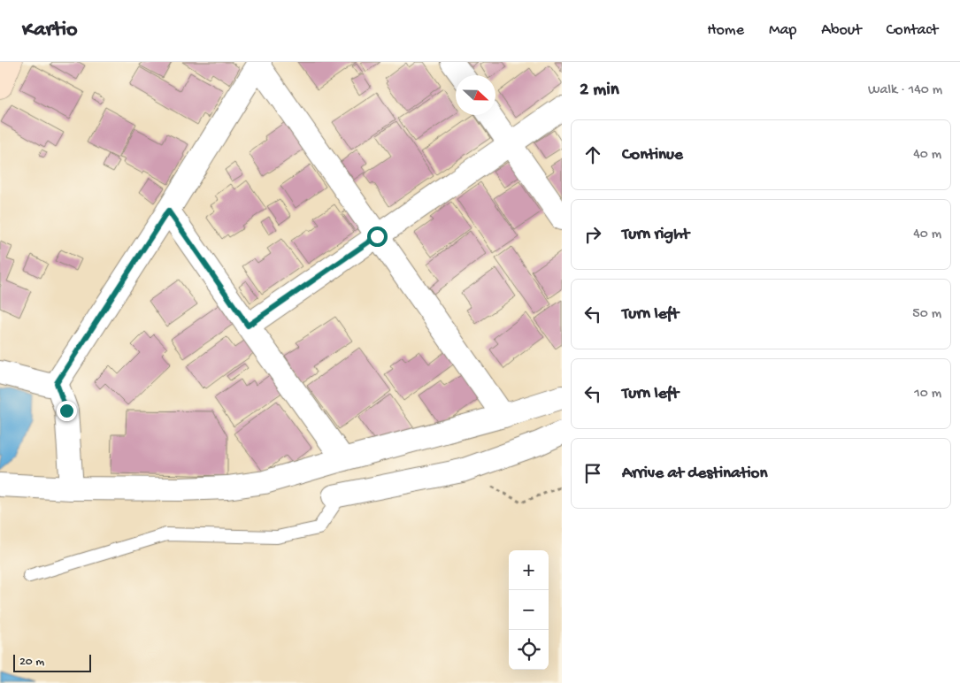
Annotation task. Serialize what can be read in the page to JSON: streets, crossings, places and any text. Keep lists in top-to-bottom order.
{
  "scale_bar": "20 m",
  "north": "right",
  "page": {
    "header": "Kartio",
    "nav": [
      "Home",
      "Map",
      "About",
      "Contact"
    ],
    "heading": ["2 min", "Walk · 140 m"],
    "list": [
      ["Continue", "40 m"],
      ["Turn right", "40 m"],
      ["Turn left", "50 m"],
      ["Turn left", "10 m"],
      "Arrive at destination"
    ],
    "map_buttons": ["+", "−"],
    "scale": "20 m"
  }
}
